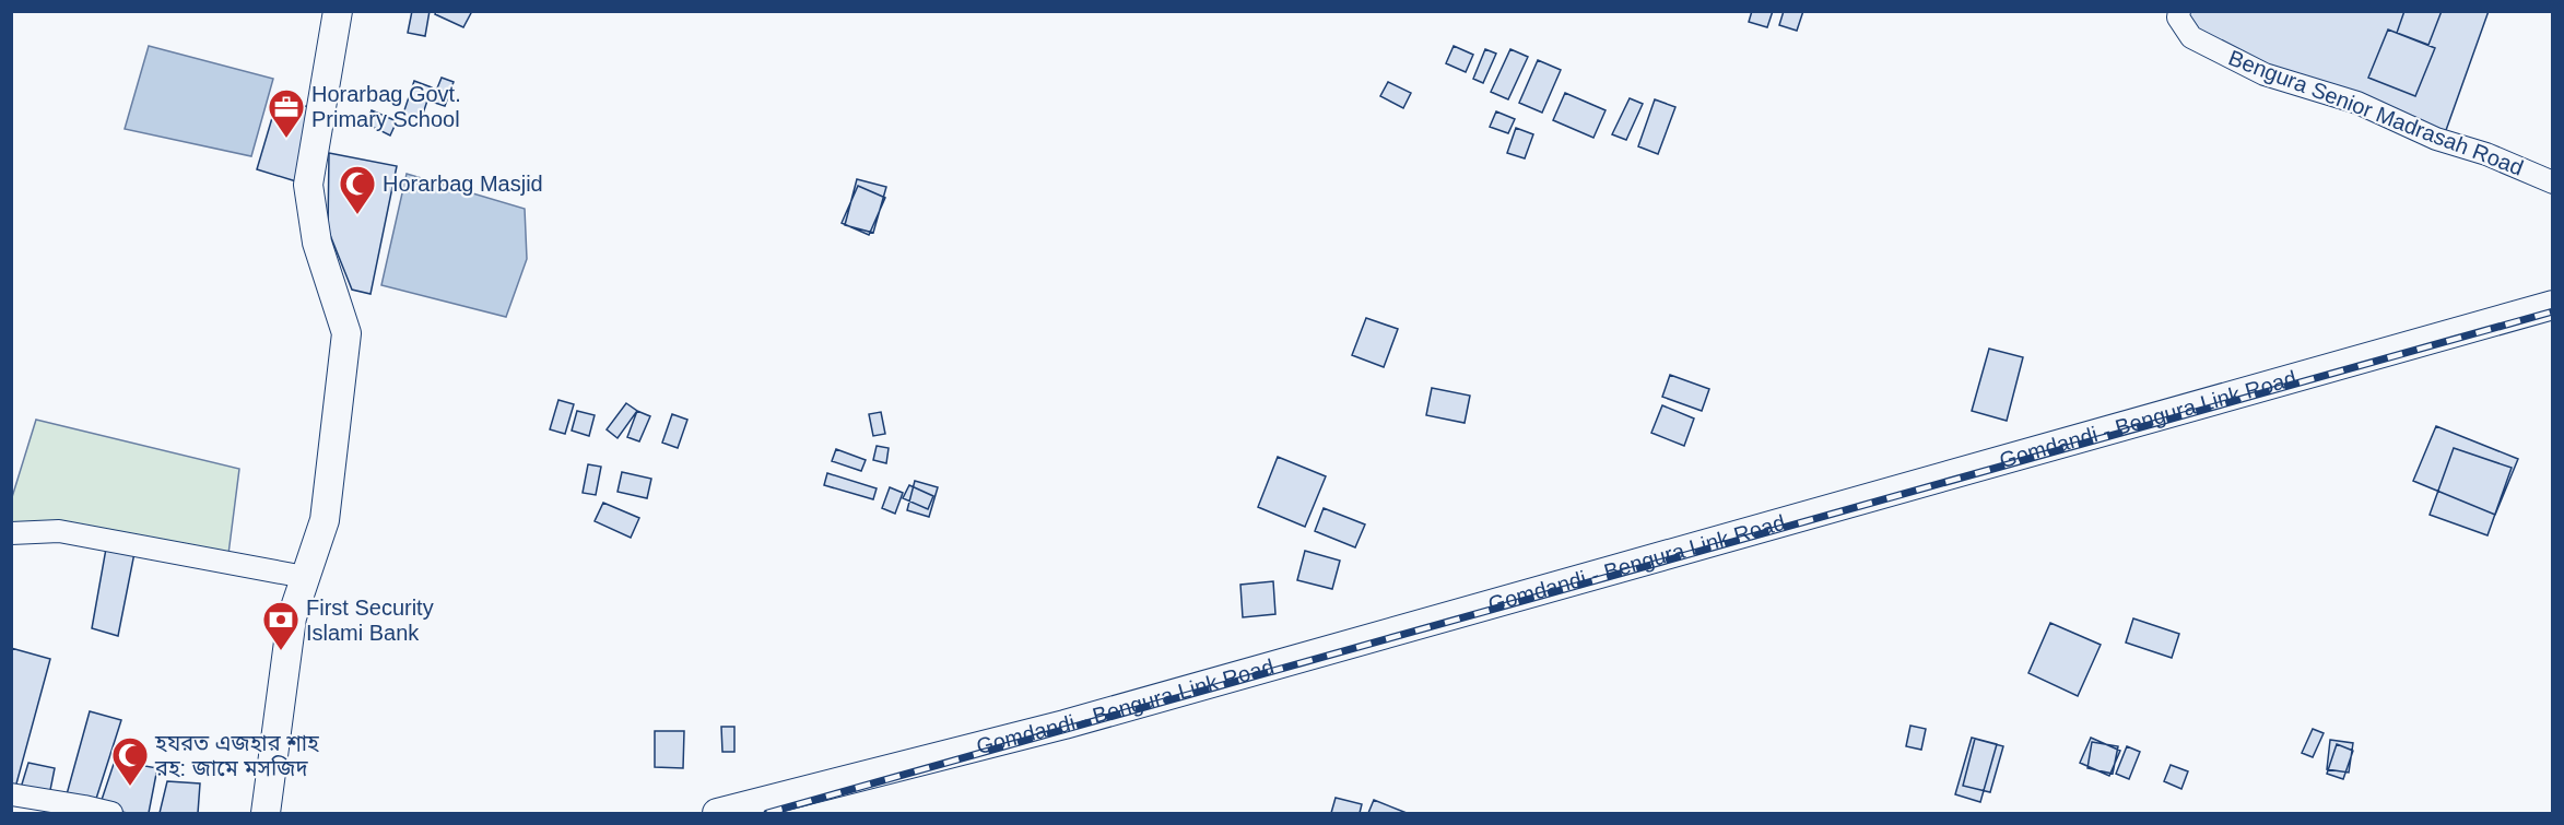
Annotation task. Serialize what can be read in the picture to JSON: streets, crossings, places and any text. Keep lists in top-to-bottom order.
{
  "streets": {
    "main road": ["Gomdandi - Bengura Link Road"],
    "street": ["Bengura Senior Madrasah Road"]
  },
  "places": {
    "office": ["Horarbag Govt. Primary School"],
    "mosque": ["Horarbag Masjid", "হযরত এজহার শাহ রহ: জামে মসজিদ"],
    "bank": ["First Security Islami Bank"]
  }
}
